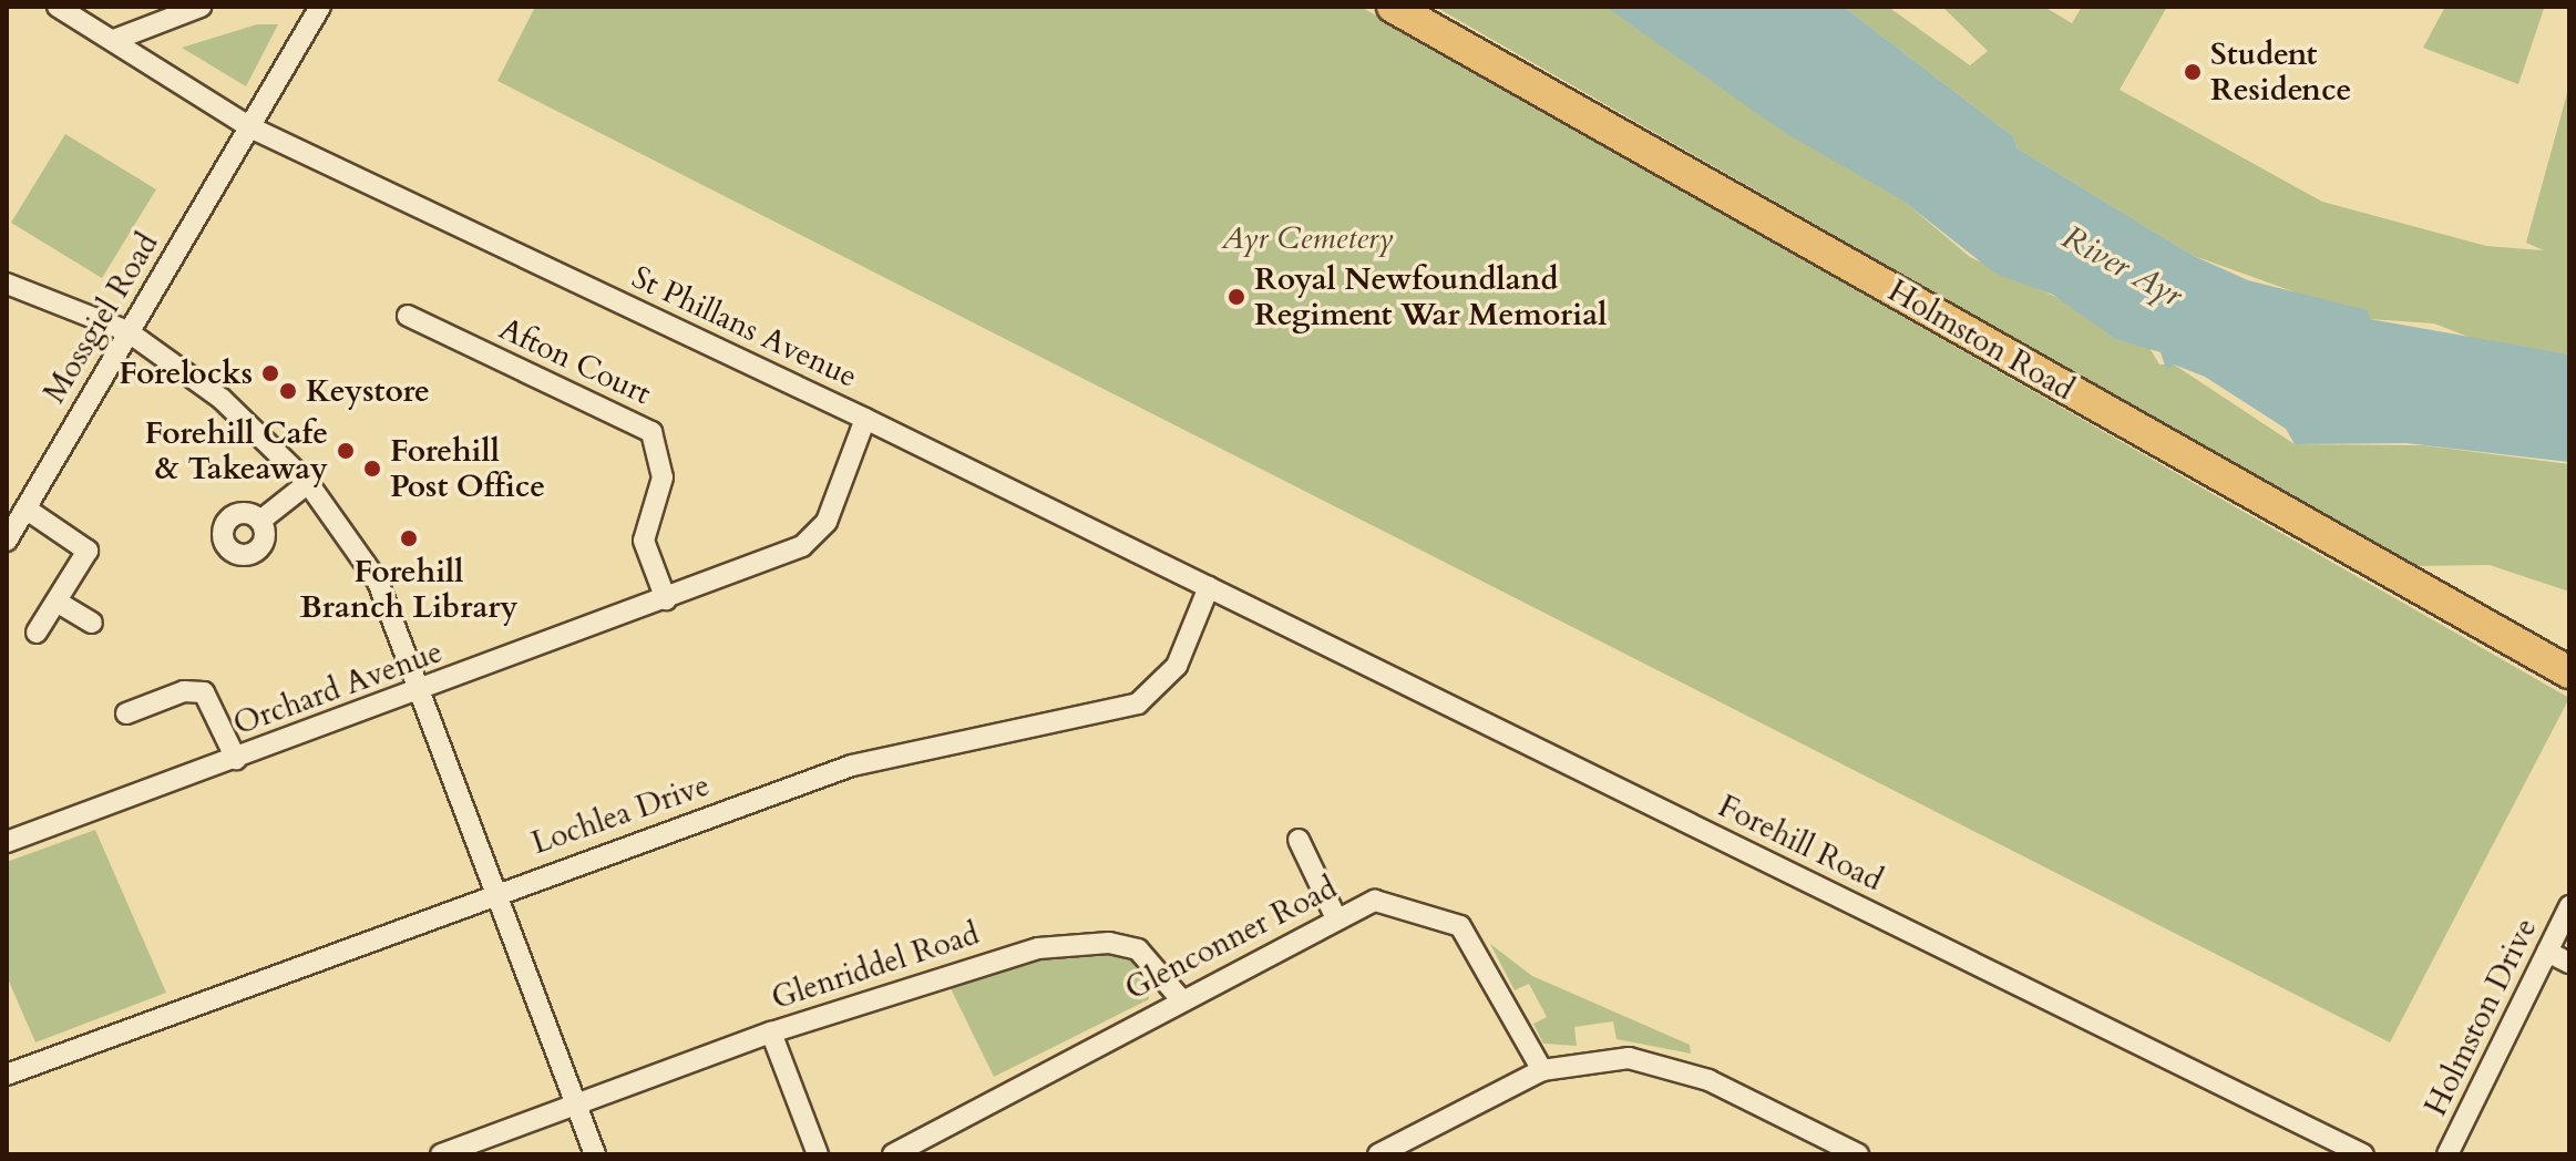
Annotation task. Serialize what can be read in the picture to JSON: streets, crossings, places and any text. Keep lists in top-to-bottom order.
{
  "streets": {
    "main road": ["Holmston Road"],
    "street": [
      "Mossgiel Road",
      "St Phillans Avenue",
      "Afton Court",
      "Orchard Avenue",
      "Lochlea Drive",
      "Forehill Road",
      "Glenconner Road",
      "Glenriddel Road",
      "Holmston Drive"
    ]
  },
  "crossings": [
    ["Mossgiel Road", "St Phillans Avenue"],
    ["St Phillans Avenue", "Orchard Avenue"],
    ["St Phillans Avenue", "Lochlea Drive"],
    ["St Phillans Avenue", "Forehill Road"],
    ["Afton Court", "Orchard Avenue"],
    ["Lochlea Drive", "Forehill Road"],
    ["Glenconner Road", "Glenriddel Road"]
  ],
  "water": ["River Ayr"],
  "parks": ["Ayr Cemetery"],
  "places": [
    "Student Residence",
    "Royal Newfoundland Regiment War Memorial",
    "Forelocks",
    "Keystore",
    "Forehill Cafe & Takeaway",
    "Forehill Post Office",
    "Forehill Branch Library"
  ]
}
